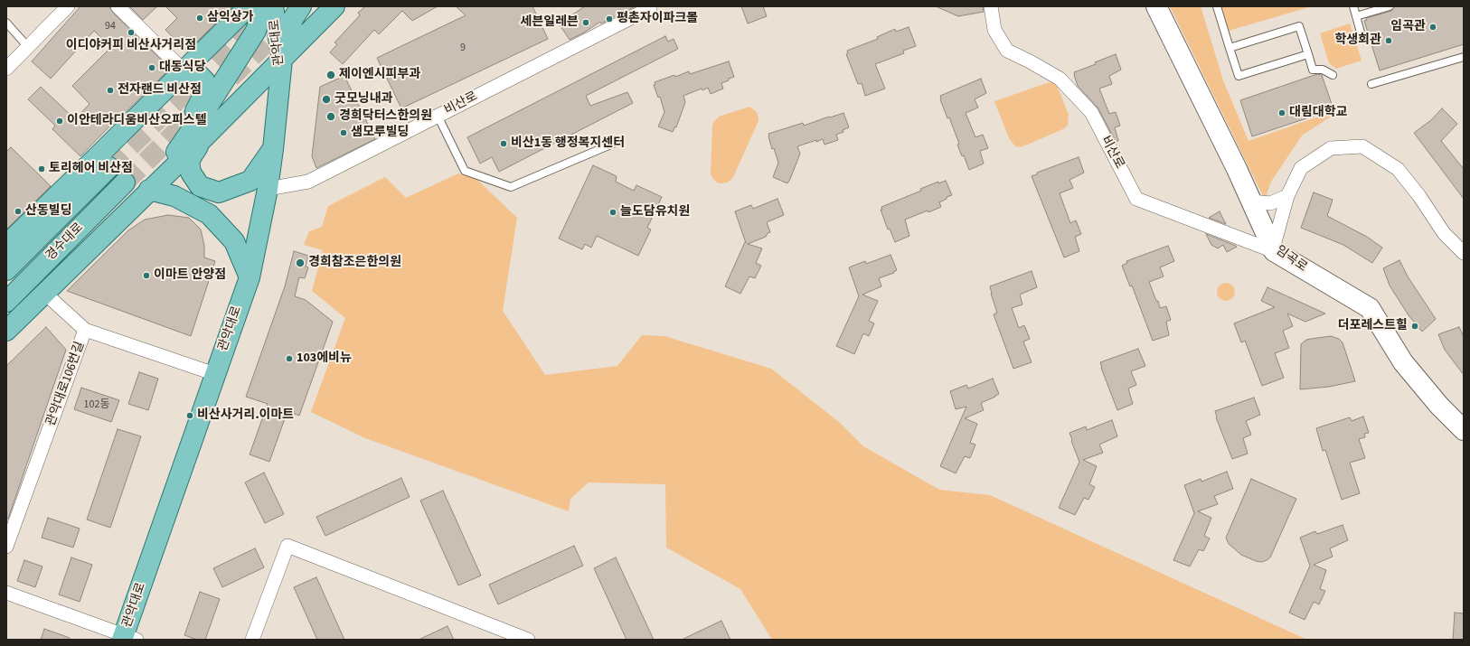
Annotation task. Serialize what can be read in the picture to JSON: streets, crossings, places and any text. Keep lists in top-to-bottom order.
{
  "streets": {
    "main road": ["관악대로", "경수대로"],
    "street": ["비산로", "임곡로", "관악대로106번길"]
  },
  "crossings": [
    ["관악대로", "비산로"],
    ["관악대로", "관악대로106번길"],
    ["비산로", "임곡로"]
  ],
  "places": [
    "삼익상가",
    "평촌자이파크몰",
    "세븐일레븐",
    "임곡관",
    "이디야커피 비산사거리점",
    "학생회관",
    "대동식당",
    "제이엔시피부과",
    "전자랜드 비산점",
    "굿모닝내과",
    "대림대학교",
    "경희닥터스한의원",
    "이안테라디움비산오피스텔",
    "샘모루빌딩",
    "비산1동 행정복지센터",
    "토리헤어 비산점",
    "산동빌딩",
    "늘도담유치원",
    "경희참조은한의원",
    "이마트 안양점",
    "더포레스트힐",
    "103에비뉴",
    "비산사거리.이마트"
  ],
  "house_numbers": ["94", "9", "102동"]
}
